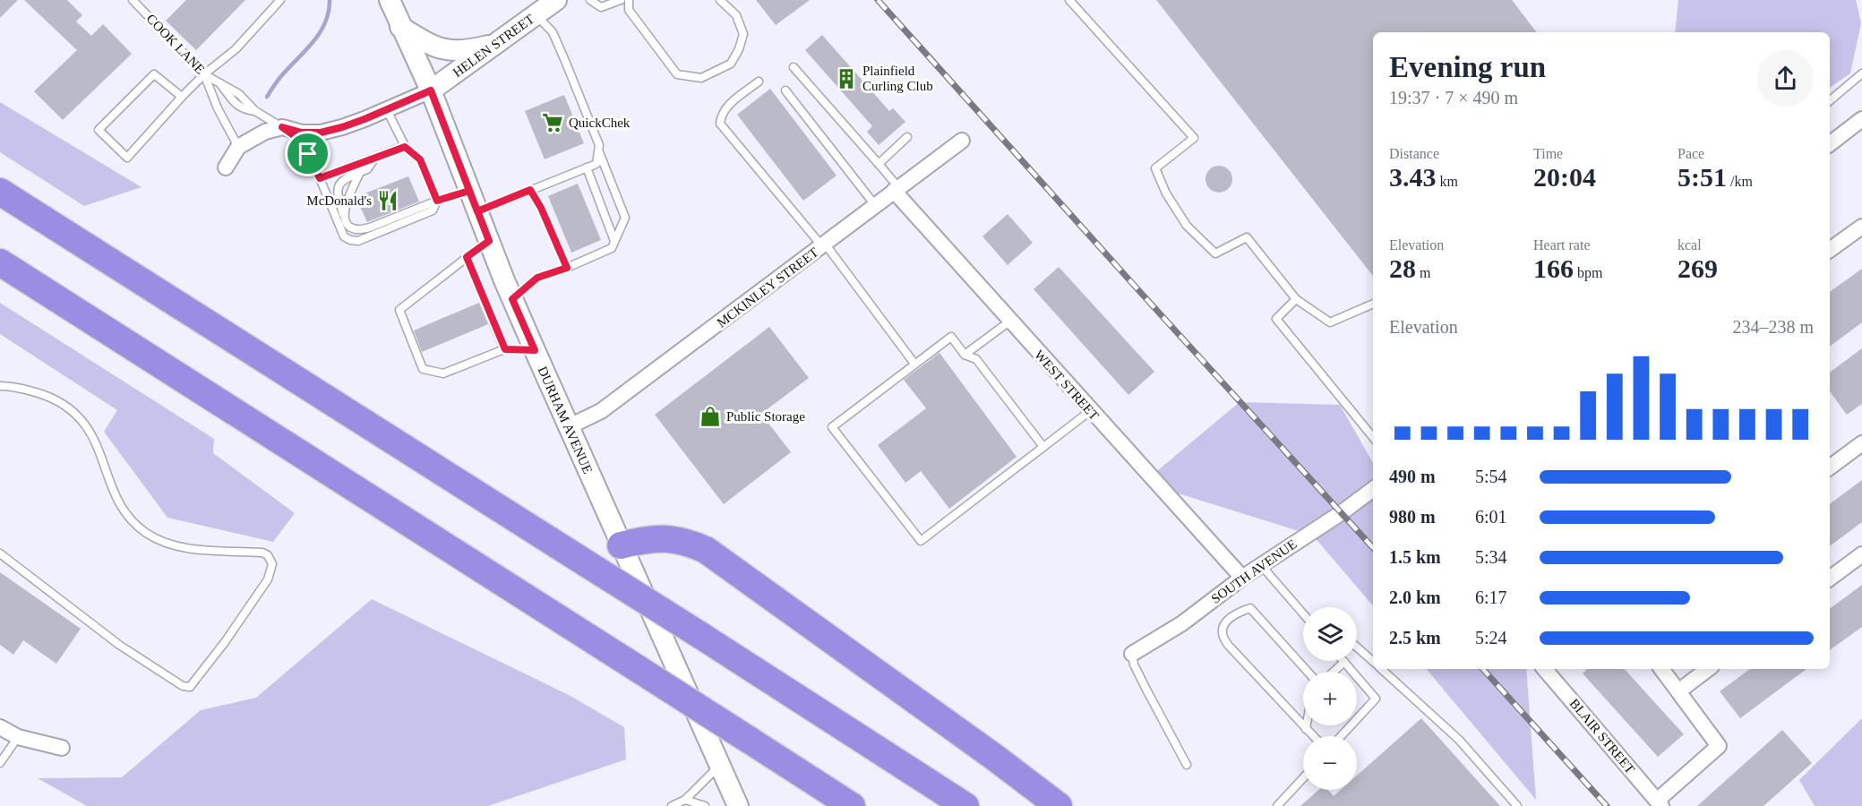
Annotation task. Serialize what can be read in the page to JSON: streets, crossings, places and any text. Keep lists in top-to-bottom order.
{
  "streets": {
    "main road": ["HELEN STREET", "DURHAM AVENUE"],
    "street": [
      "MCKINLEY STREET",
      "WEST STREET",
      "SOUTH AVENUE",
      "BLAIR STREET"
    ],
    "lane": ["COOK LANE"]
  },
  "crossings": [
    ["HELEN STREET", "DURHAM AVENUE"],
    ["MCKINLEY STREET", "WEST STREET"],
    ["MCKINLEY STREET", "DURHAM AVENUE"],
    ["WEST STREET", "SOUTH AVENUE"]
  ],
  "places": {
    "building": ["Plainfield Curling Club"],
    "supermarket": ["QuickChek"],
    "restaurant": ["McDonald's"],
    "shop": ["Public Storage"]
  },
  "page": {
    "heading": ["Evening run", "19:37 · 7 × 490 m"],
    "stats": [
      ["Distance", "3.43 km"],
      ["Time", "20:04"],
      ["Pace", "5:51 /km"],
      ["Elevation", "28 m"],
      ["Heart rate", "166 bpm"],
      ["kcal", "269"]
    ],
    "chart": ["Elevation", "234–238 m"],
    "list": [
      {
        "name": "490 m",
        "note": "5:54"
      },
      {
        "name": "980 m",
        "note": "6:01"
      },
      {
        "name": "1.5 km",
        "note": "5:34"
      },
      {
        "name": "2.0 km",
        "note": "6:17"
      },
      {
        "name": "2.5 km",
        "note": "5:24"
      }
    ],
    "map_buttons": ["+", "−"]
  }
}
